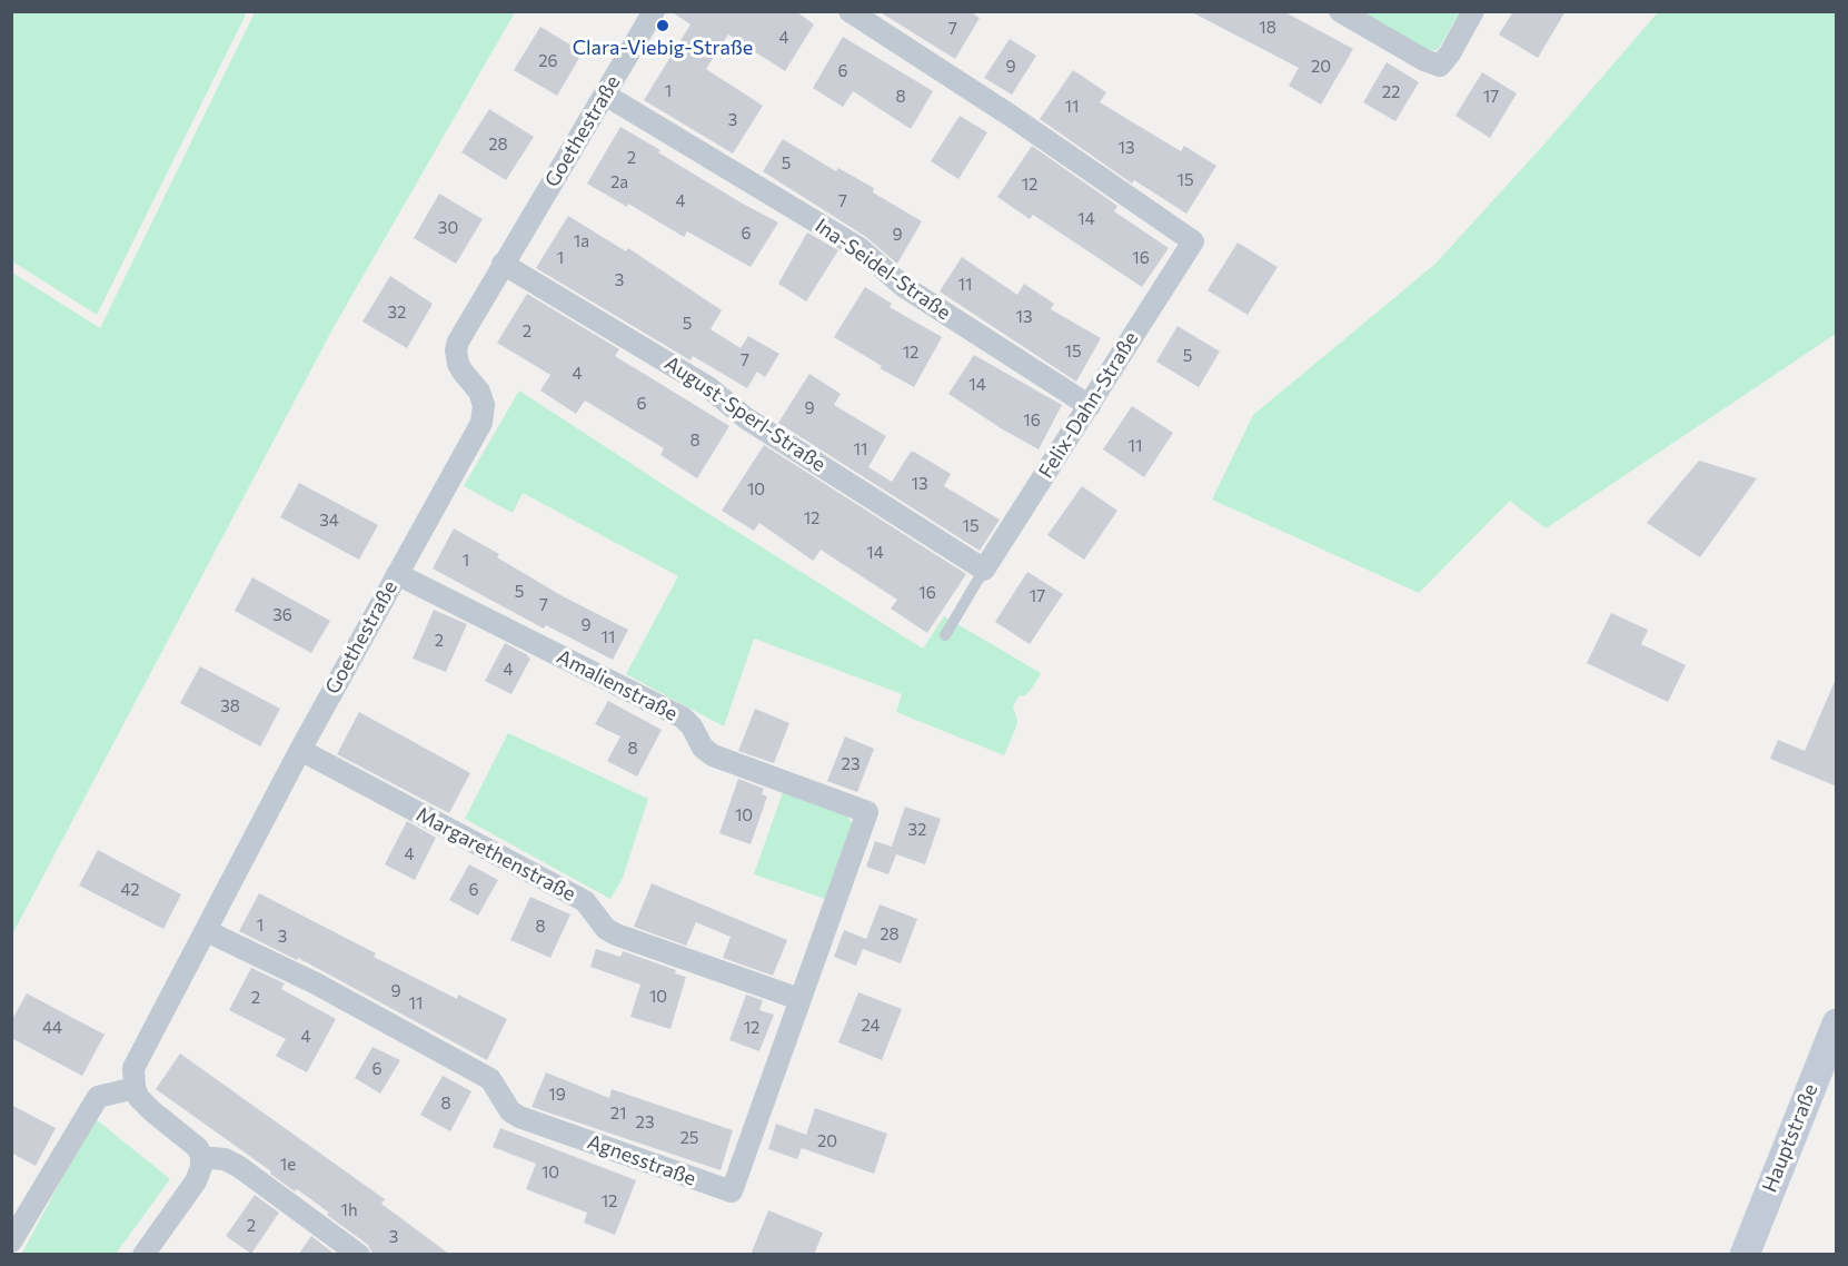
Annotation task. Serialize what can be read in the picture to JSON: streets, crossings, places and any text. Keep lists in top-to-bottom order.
{
  "streets": {
    "street": [
      "Goethestraße",
      "Ina-Seidel-Straße",
      "Felix-Dahn-Straße",
      "August-Sperl-Straße",
      "Amalienstraße",
      "Margarethenstraße",
      "Hauptstraße",
      "Agnesstraße"
    ]
  },
  "crossings": [
    ["Goethestraße", "Ina-Seidel-Straße"],
    ["Goethestraße", "August-Sperl-Straße"],
    ["Goethestraße", "Amalienstraße"],
    ["Goethestraße", "Margarethenstraße"],
    ["Goethestraße", "Agnesstraße"],
    ["Ina-Seidel-Straße", "Felix-Dahn-Straße"],
    ["Felix-Dahn-Straße", "August-Sperl-Straße"],
    ["Amalienstraße", "Agnesstraße"],
    ["Margarethenstraße", "Agnesstraße"]
  ],
  "places": ["Clara-Viebig-Straße"],
  "house_numbers": [
    "18",
    "7",
    "4",
    "26",
    "9",
    "20",
    "6",
    "1",
    "22",
    "8",
    "17",
    "11",
    "3",
    "28",
    "13",
    "2",
    "5",
    "15",
    "2a",
    "12",
    "4",
    "7",
    "14",
    "30",
    "6",
    "9",
    "1a",
    "1",
    "16",
    "3",
    "11",
    "32",
    "13",
    "5",
    "2",
    "15",
    "12",
    "5",
    "7",
    "4",
    "14",
    "6",
    "9",
    "16",
    "8",
    "11",
    "11",
    "13",
    "10",
    "12",
    "34",
    "15",
    "14",
    "1",
    "5",
    "16",
    "17",
    "7",
    "36",
    "9",
    "11",
    "2",
    "4",
    "38",
    "8",
    "23",
    "10",
    "32",
    "4",
    "42",
    "6",
    "1",
    "8",
    "28",
    "3",
    "9",
    "10",
    "2",
    "11",
    "24",
    "44",
    "12",
    "4",
    "6",
    "19",
    "8",
    "21",
    "23",
    "25",
    "20",
    "1e",
    "10",
    "12",
    "1h",
    "2",
    "3"
  ]
}
